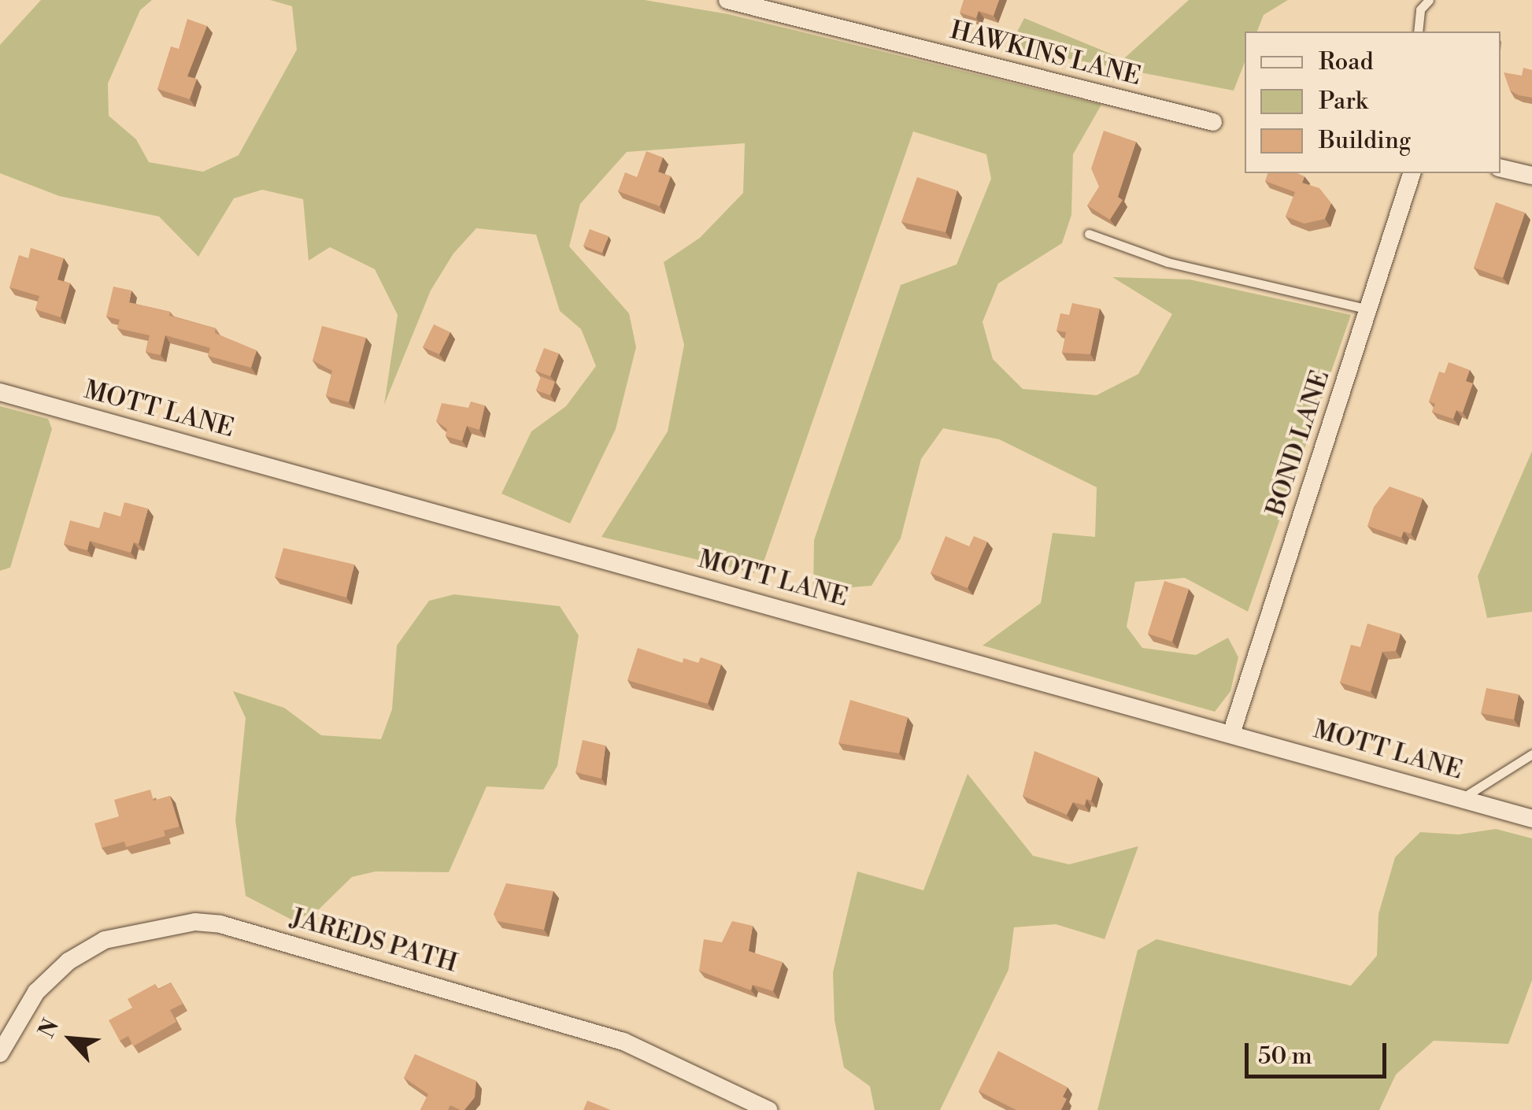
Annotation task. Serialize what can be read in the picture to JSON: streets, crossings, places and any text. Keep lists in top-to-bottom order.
{
  "streets": {
    "street": [
      "HAWKINS LANE",
      "MOTT LANE",
      "BOND LANE",
      "JAREDS PATH"
    ]
  },
  "crossings": [
    ["MOTT LANE", "BOND LANE"]
  ],
  "legend": ["Road", "Park", "Building"],
  "scale_bar": "50 m",
  "north": "top left"
}
